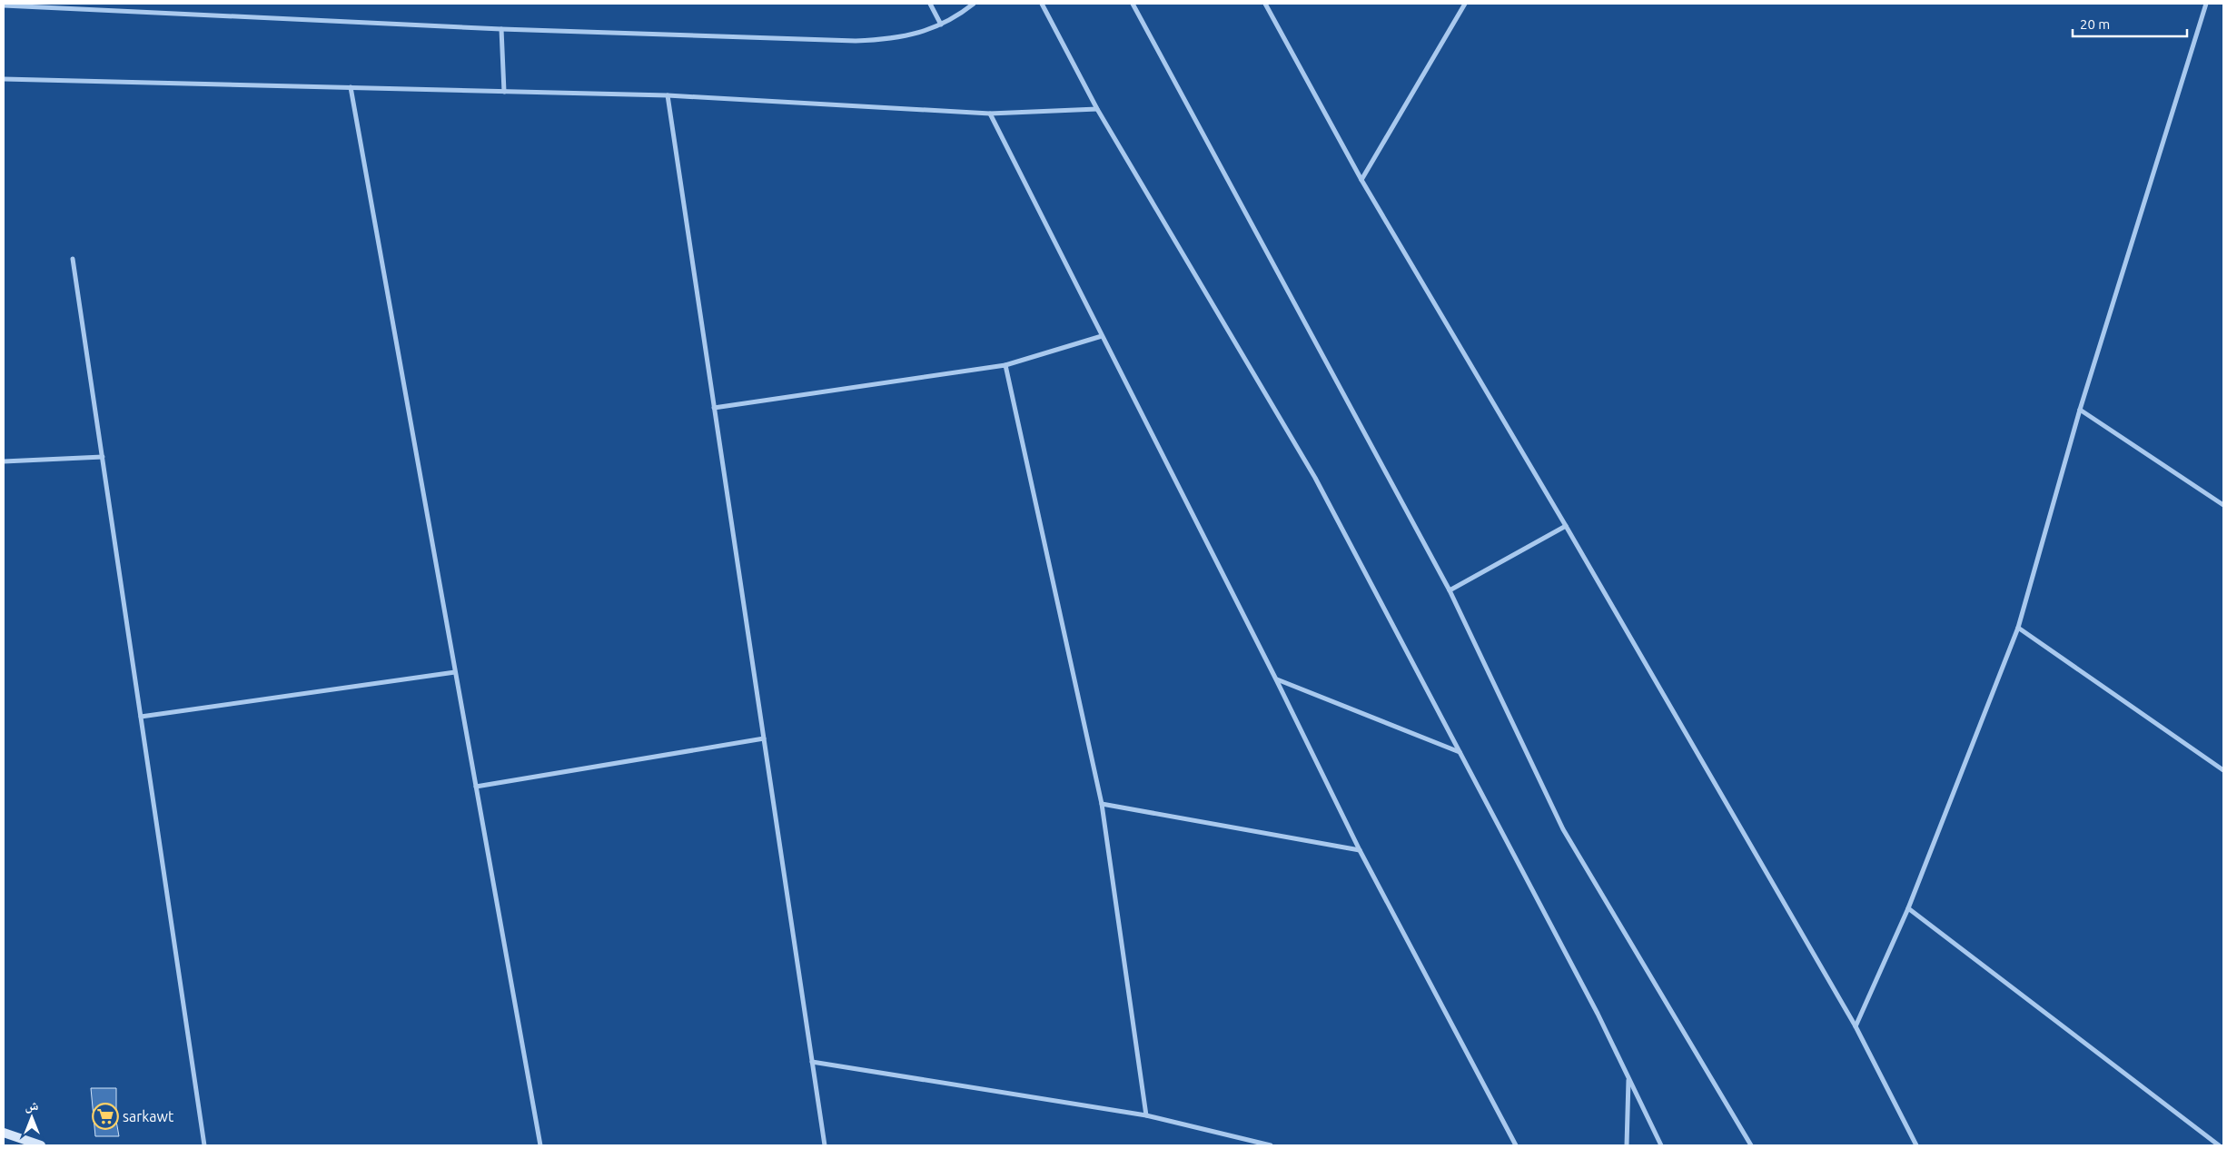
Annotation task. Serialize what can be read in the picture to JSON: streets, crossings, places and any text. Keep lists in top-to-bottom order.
{
  "places": {
    "supermarket": ["sarkawt"]
  },
  "scale_bar": "20 m",
  "north": "top"
}
